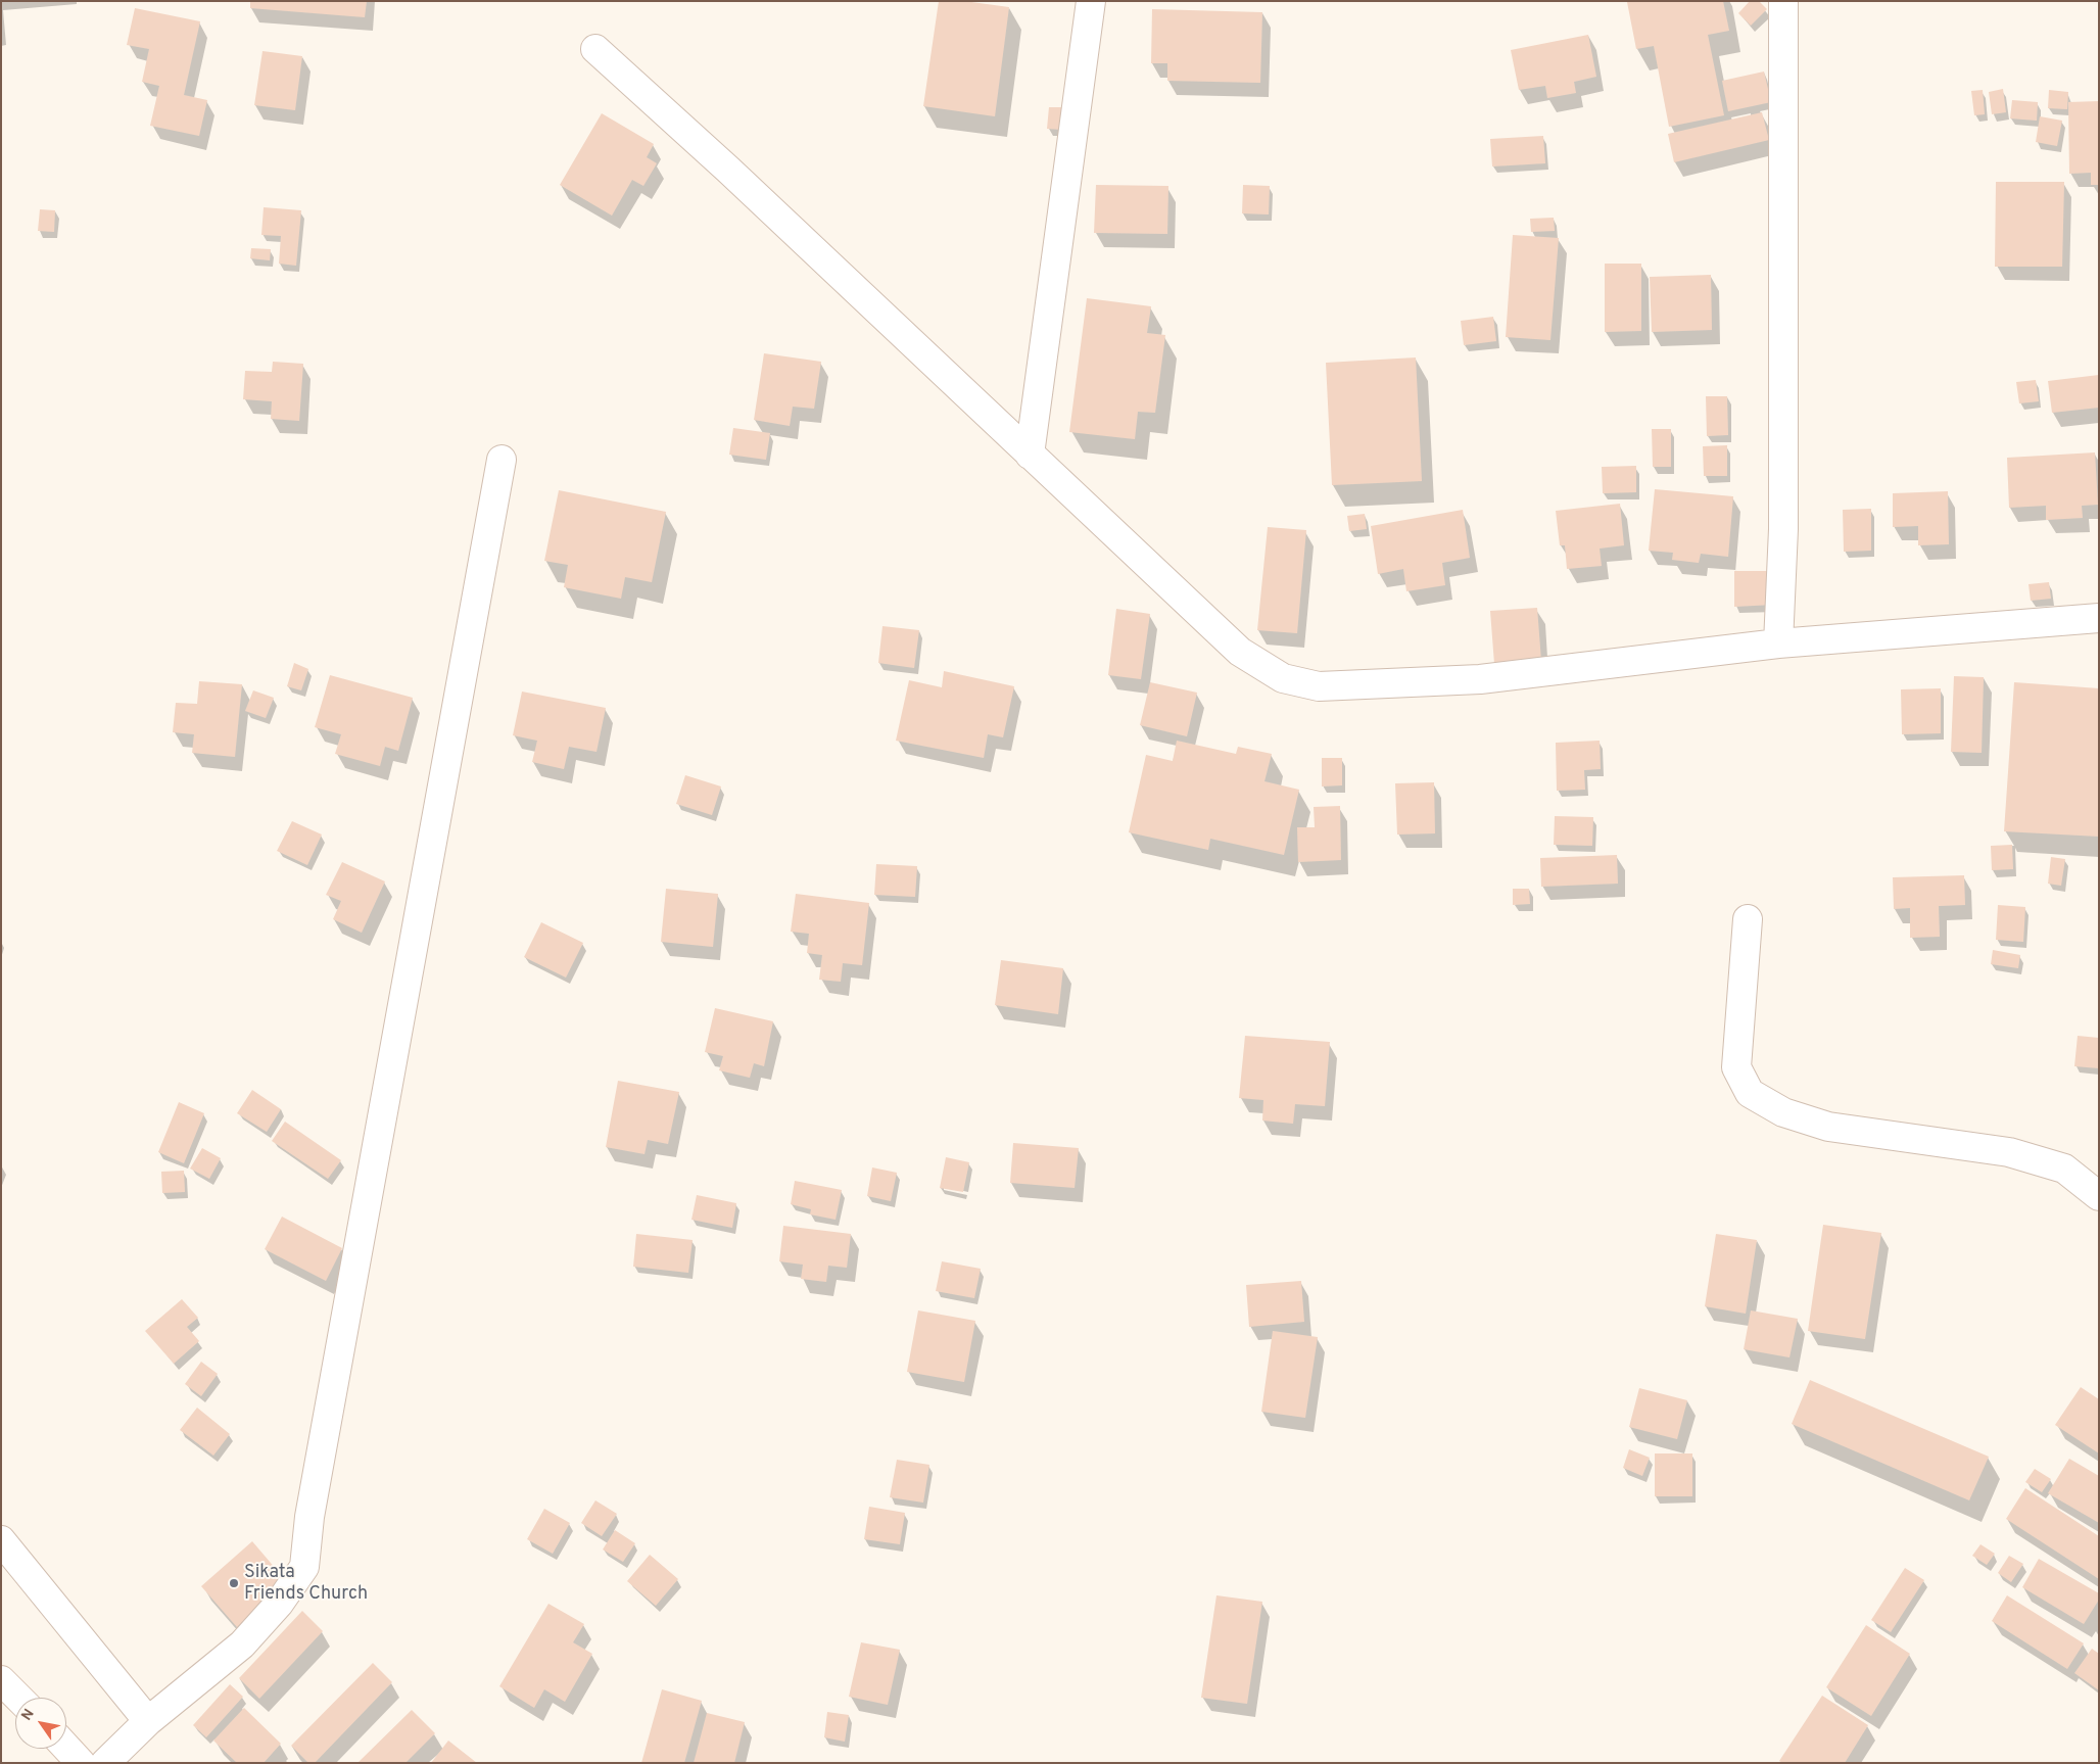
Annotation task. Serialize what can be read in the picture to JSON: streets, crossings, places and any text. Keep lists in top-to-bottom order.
{
  "places": ["Sikata Friends Church"],
  "north": "top left"
}
